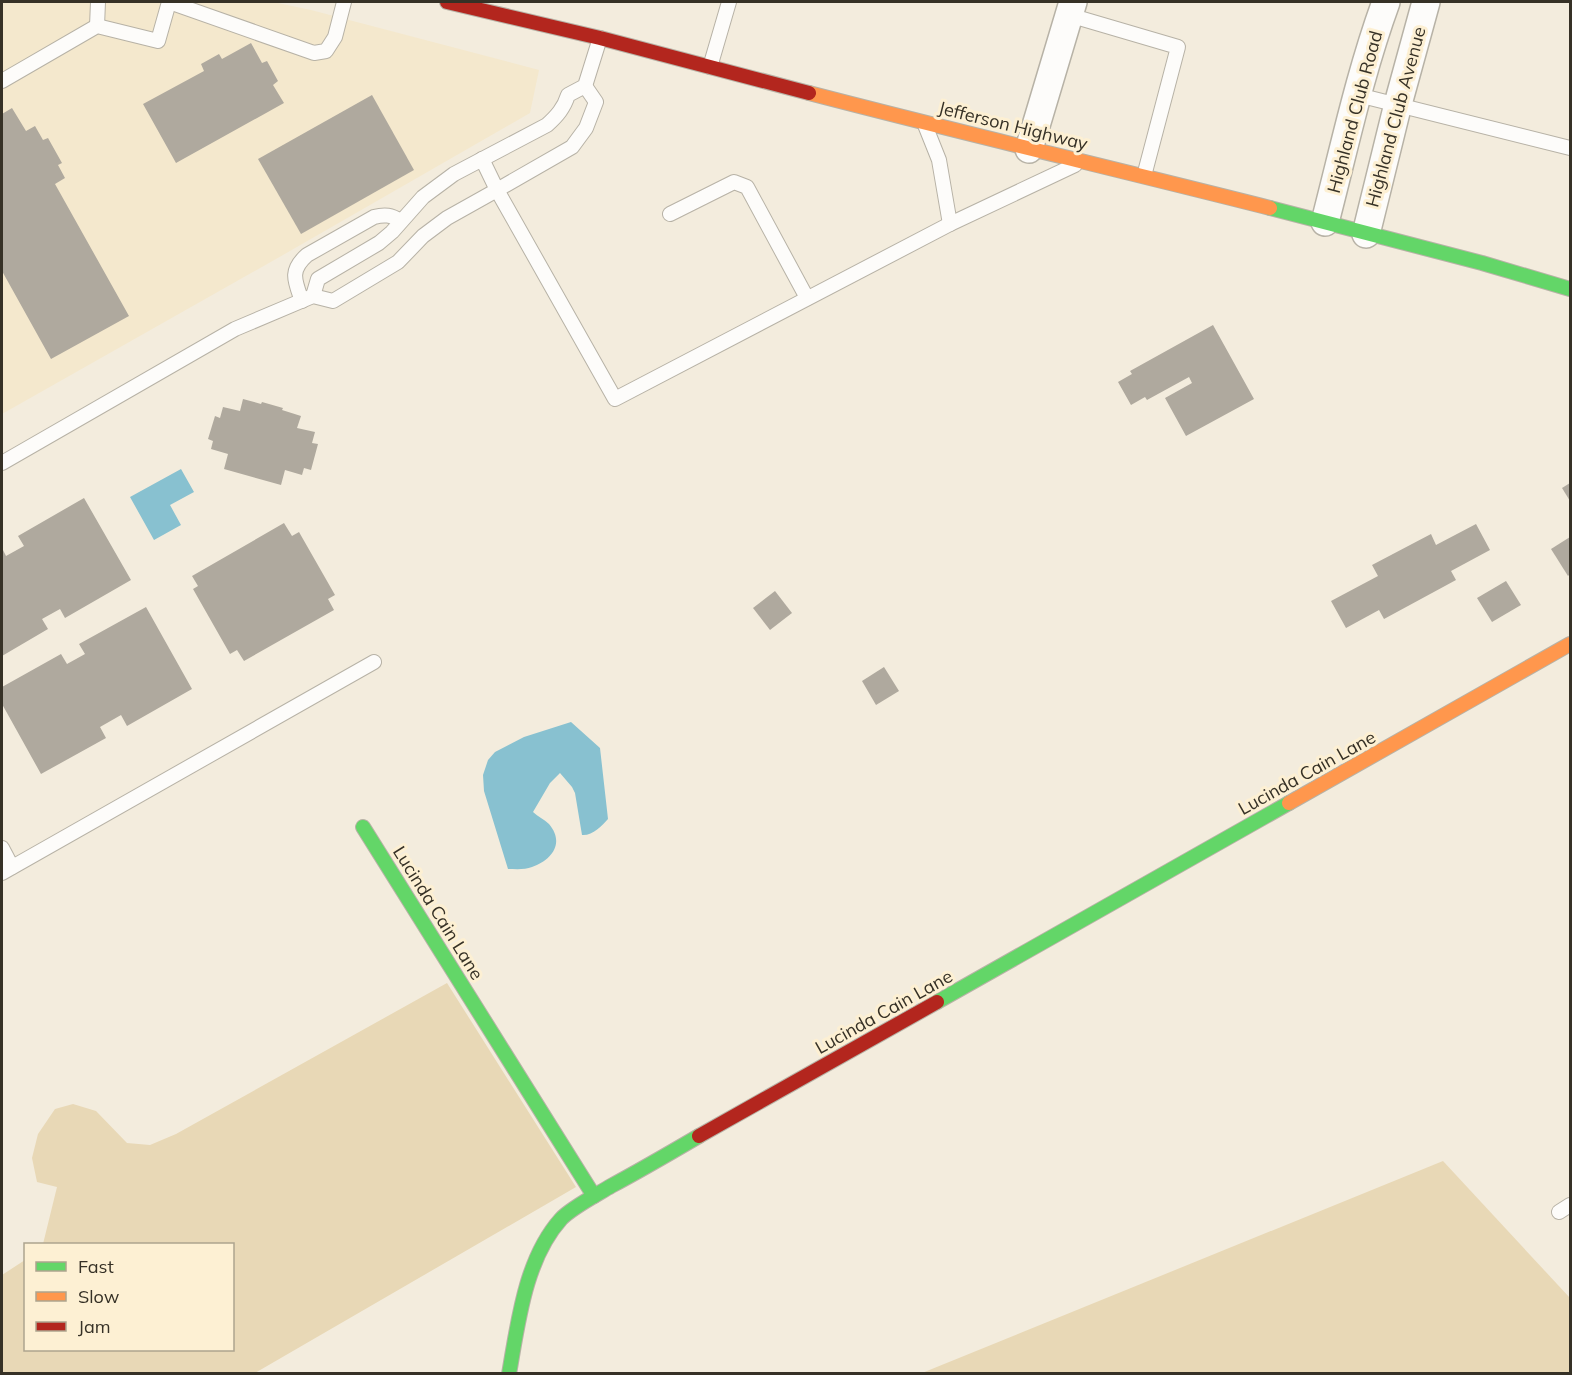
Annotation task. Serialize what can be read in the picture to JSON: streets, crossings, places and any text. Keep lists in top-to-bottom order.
{
  "streets": {
    "street": [
      "Highland Club Road",
      "Highland Club Avenue",
      "Jefferson Highway",
      "Lucinda Cain Lane"
    ]
  },
  "crossings": [
    ["Highland Club Road", "Jefferson Highway"],
    ["Highland Club Avenue", "Jefferson Highway"]
  ],
  "legend": ["Fast", "Slow", "Jam"]
}
